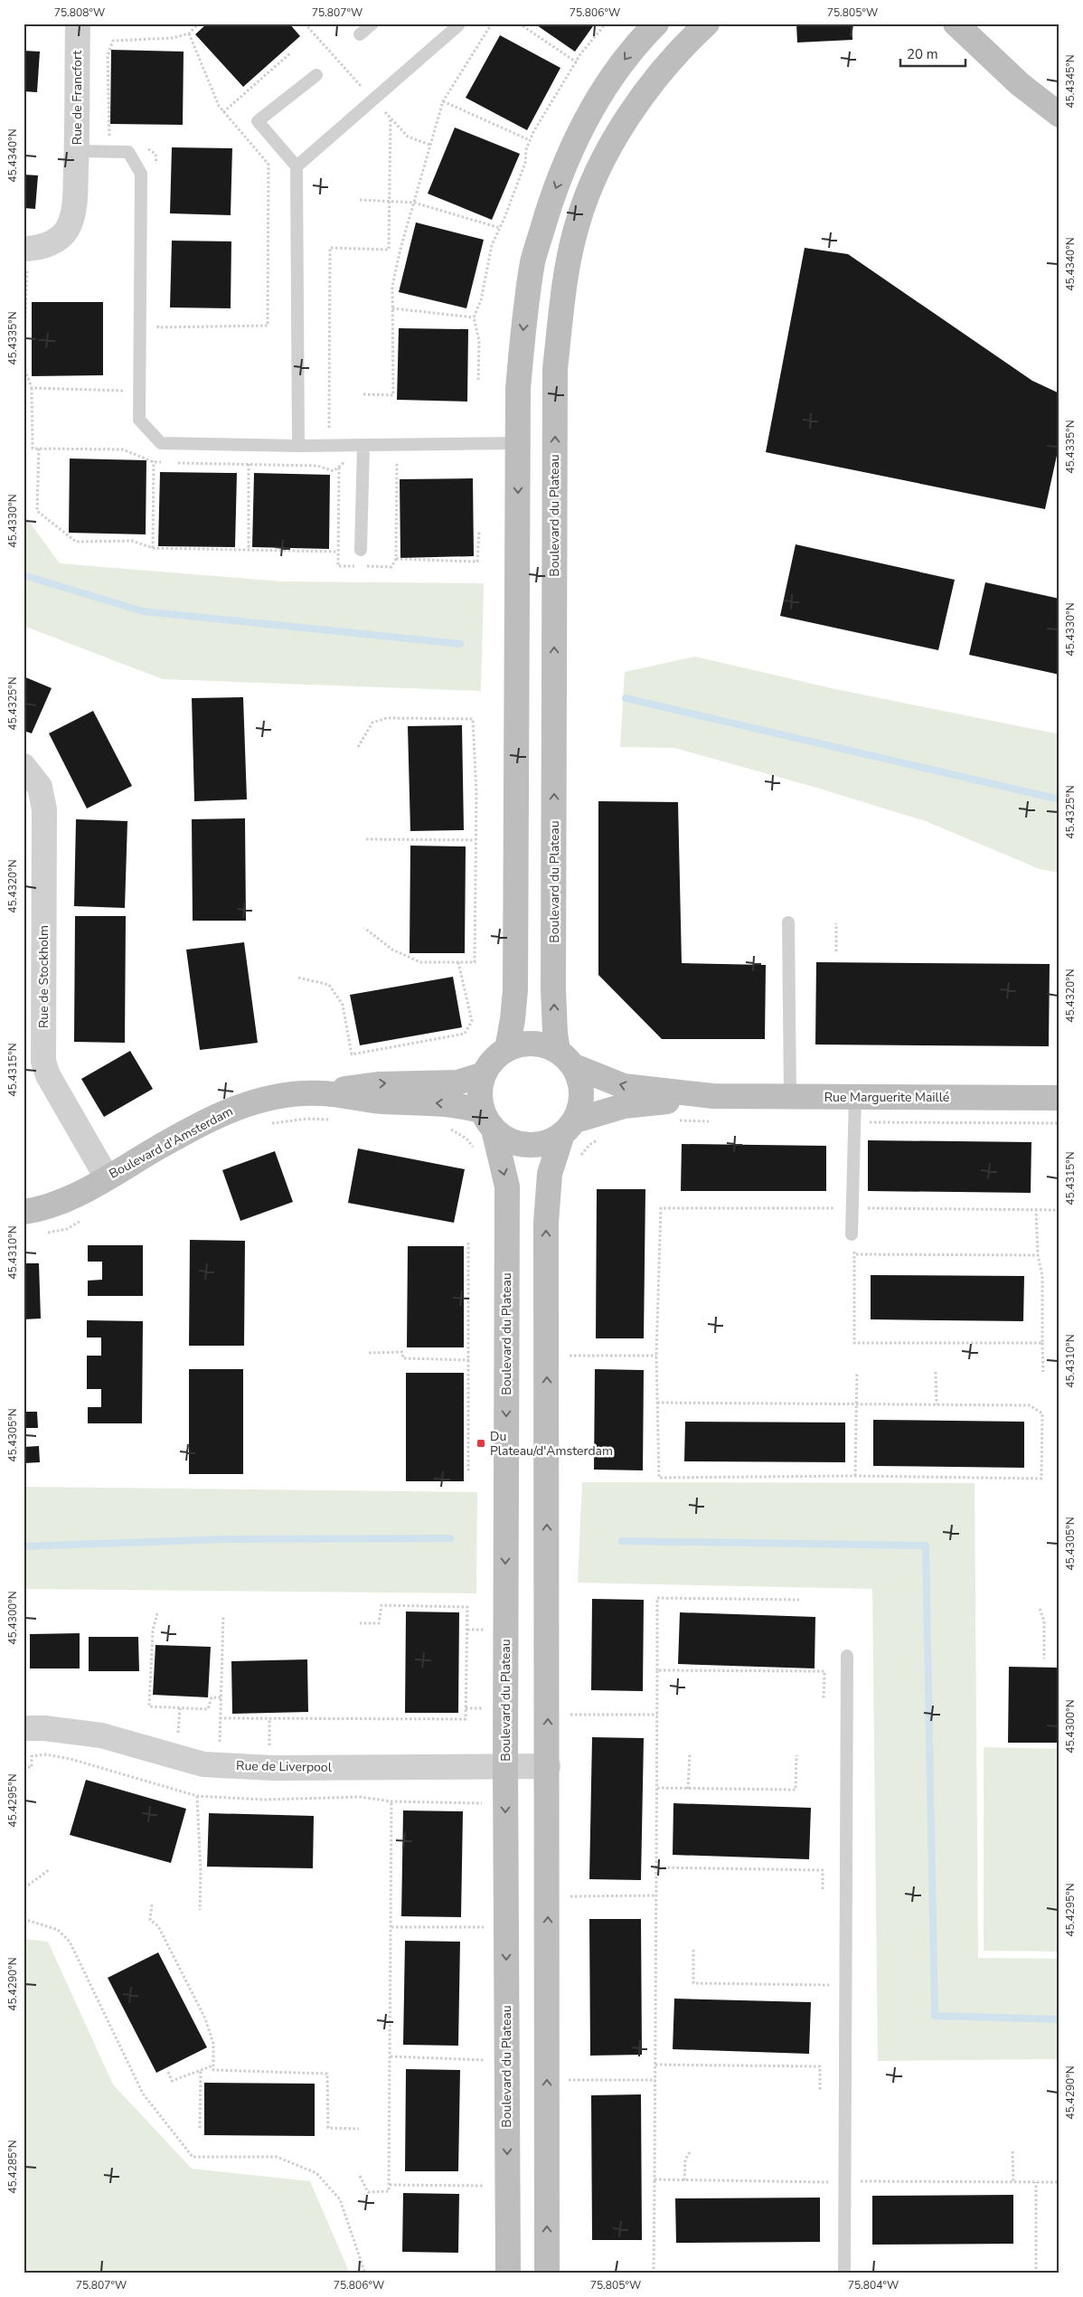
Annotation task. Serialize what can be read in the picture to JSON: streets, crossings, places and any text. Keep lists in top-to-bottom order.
{
  "streets": {
    "main road": ["Boulevard du Plateau", "Rue Marguerite Maillé", "Boulevard d'Amsterdam"],
    "street": ["Rue de Francfort", "Rue de Stockholm", "Rue de Liverpool"]
  },
  "crossings": [
    ["Boulevard du Plateau", "Rue Marguerite Maillé"],
    ["Boulevard du Plateau", "Boulevard d'Amsterdam"],
    ["Boulevard du Plateau", "Rue de Liverpool"],
    ["Rue de Stockholm", "Boulevard d'Amsterdam"],
    ["Rue Marguerite Maillé", "Boulevard d'Amsterdam"]
  ],
  "places": {
    "transit": ["Du Plateau/d'Amsterdam"]
  },
  "scale_bar": "20 m",
  "coordinates": [
    "75.808°W",
    "75.807°W",
    "75.806°W",
    "75.805°W",
    "45.4345°N",
    "45.4340°N",
    "45.4335°N",
    "45.4330°N",
    "45.4325°N",
    "45.4320°N",
    "45.4315°N",
    "45.4310°N",
    "45.4305°N",
    "45.4300°N",
    "45.4295°N",
    "45.4290°N",
    "45.4285°N",
    "75.804°W"
  ]
}
